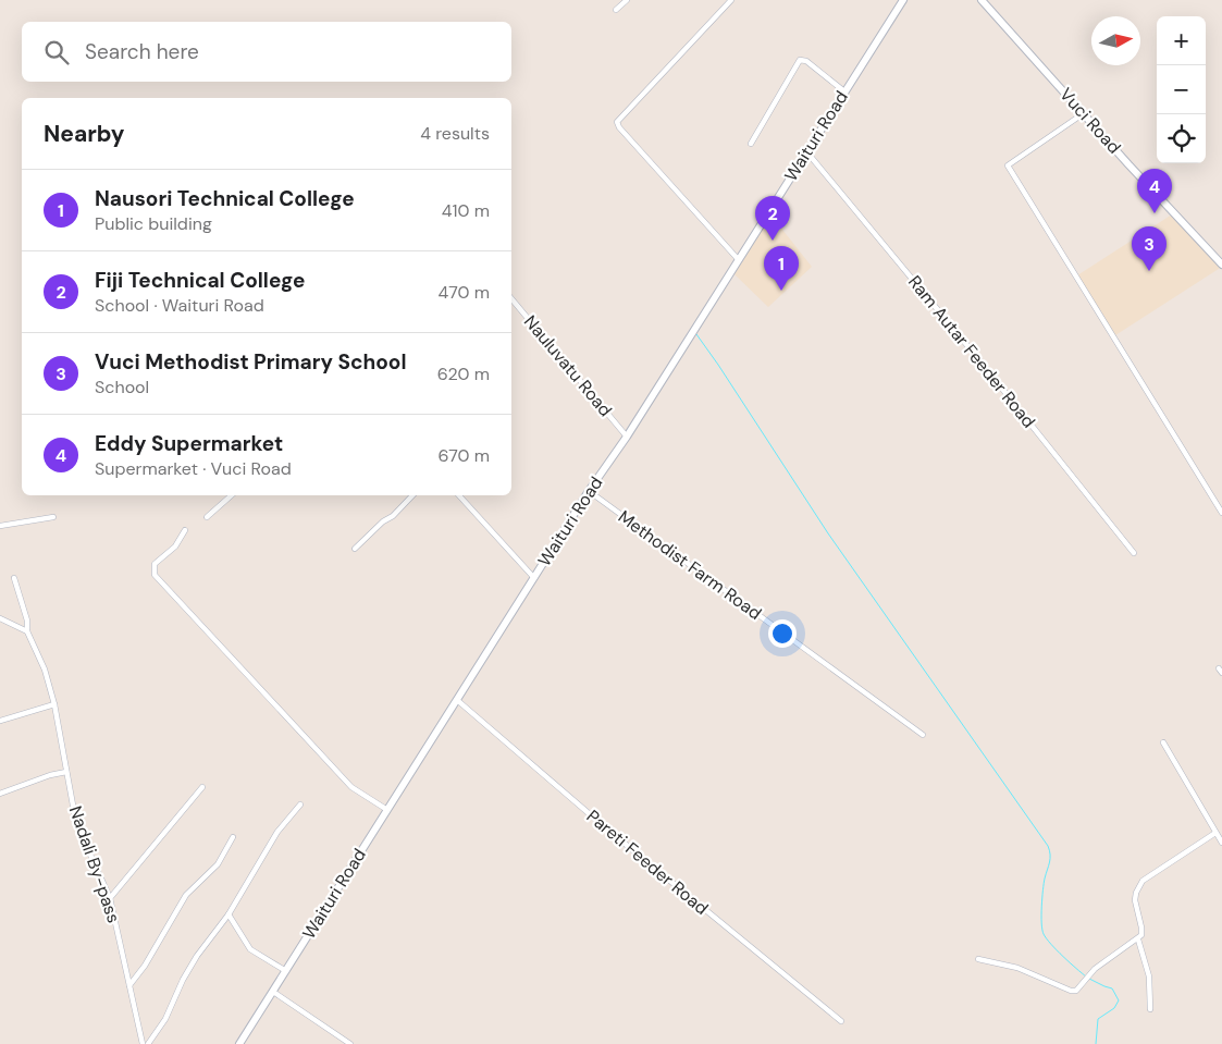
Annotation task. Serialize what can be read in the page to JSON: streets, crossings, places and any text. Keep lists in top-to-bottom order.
{
  "streets": {
    "main road": ["Vuci Road", "Waituri Road"],
    "street": [
      "Ram Autar Feeder Road",
      "Nauluvatu Road",
      "Methodist Farm Road",
      "Pareti Feeder Road",
      "Nadali By-pass"
    ]
  },
  "crossings": [
    ["Waituri Road", "Ram Autar Feeder Road"],
    ["Waituri Road", "Nauluvatu Road"],
    ["Waituri Road", "Methodist Farm Road"],
    ["Waituri Road", "Pareti Feeder Road"]
  ],
  "north": "right",
  "page": {
    "map_buttons": ["+", "−"],
    "search": "Search here",
    "heading": ["Nearby", "4 results"],
    "pins": [
      "4",
      "2",
      "3",
      "1"
    ],
    "list": [
      {
        "mark": "1",
        "name": "Nausori Technical College",
        "note": "Public building",
        "value": "410 m"
      },
      {
        "mark": "2",
        "name": "Fiji Technical College",
        "note": "School · Waituri Road",
        "value": "470 m"
      },
      {
        "mark": "3",
        "name": "Vuci Methodist Primary School",
        "note": "School",
        "value": "620 m"
      },
      {
        "mark": "4",
        "name": "Eddy Supermarket",
        "note": "Supermarket · Vuci Road",
        "value": "670 m"
      }
    ]
  }
}
